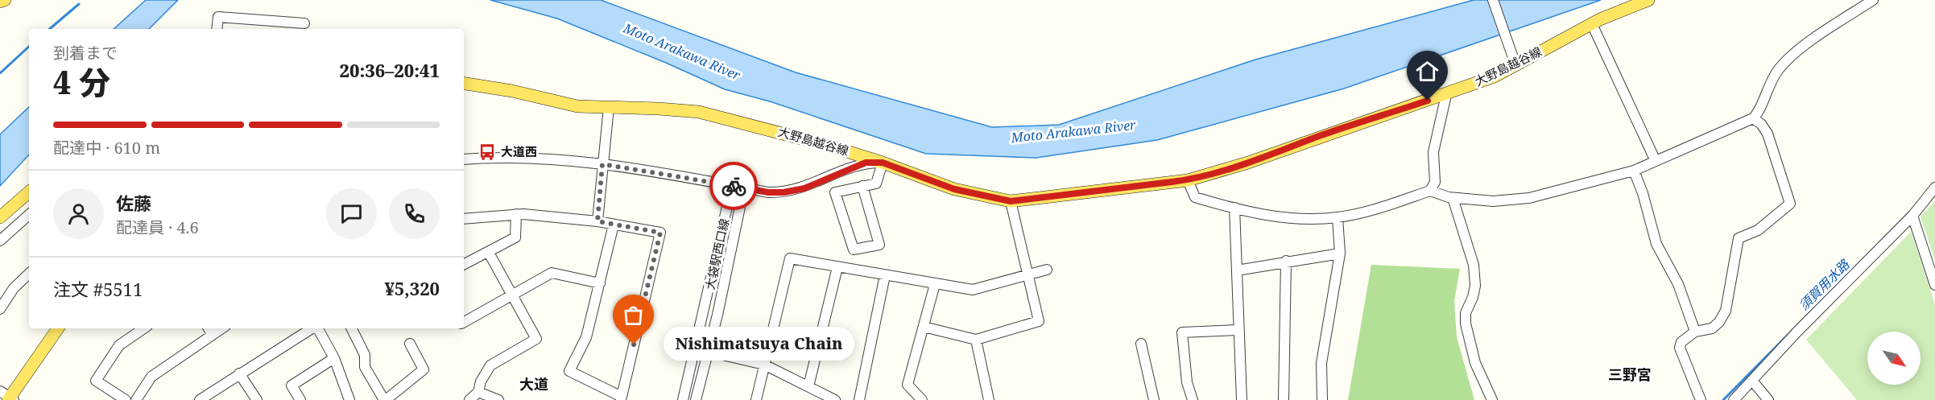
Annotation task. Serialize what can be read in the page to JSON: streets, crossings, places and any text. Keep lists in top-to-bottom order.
{
  "streets": {
    "main road": ["大野島越谷線"],
    "street": ["大袋駅西口線"]
  },
  "districts": ["三野宮", "大道"],
  "water": ["Moto Arakawa River", "須賀用水路"],
  "places": {
    "bus stop": ["大道西"],
    "other": ["Nishimatsuya Chain"]
  },
  "north": "bottom right",
  "page": {
    "heading": ["4 分", "到着まで", "20:36–20:41"],
    "panel": [
      "佐藤",
      "配達員 · 4.6",
      "注文 #5511",
      "¥5,320"
    ],
    "bar": "配達中 · 610 m",
    "bubble": "Nishimatsuya Chain"
  }
}
